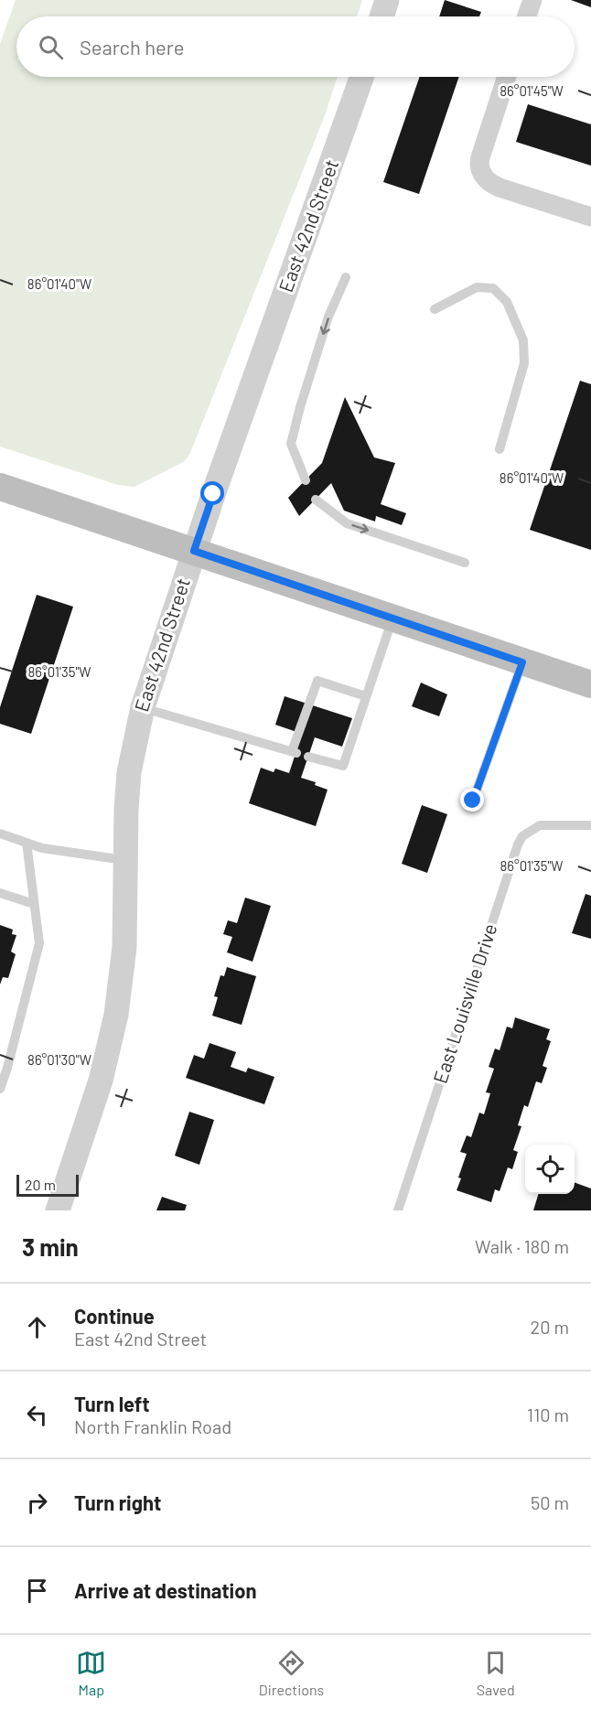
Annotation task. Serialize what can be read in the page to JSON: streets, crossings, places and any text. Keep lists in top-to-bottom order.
{
  "streets": {
    "street": ["East 42nd Street"],
    "lane": ["East Louisville Drive"]
  },
  "scale_bar": "20 m",
  "page": {
    "search": "Search here",
    "scale": "20 m",
    "heading": ["3 min", "Walk · 180 m"],
    "list": [
      ["Continue", "East 42nd Street", "20 m"],
      ["Turn left", "North Franklin Road", "110 m"],
      ["Turn right", "50 m"],
      "Arrive at destination"
    ],
    "nav": ["Map", "Directions", "Saved"]
  },
  "coordinates": [
    "86°01'45\"W",
    "86°01'40\"W",
    "86°01'35\"W",
    "86°01'30\"W"
  ]
}
